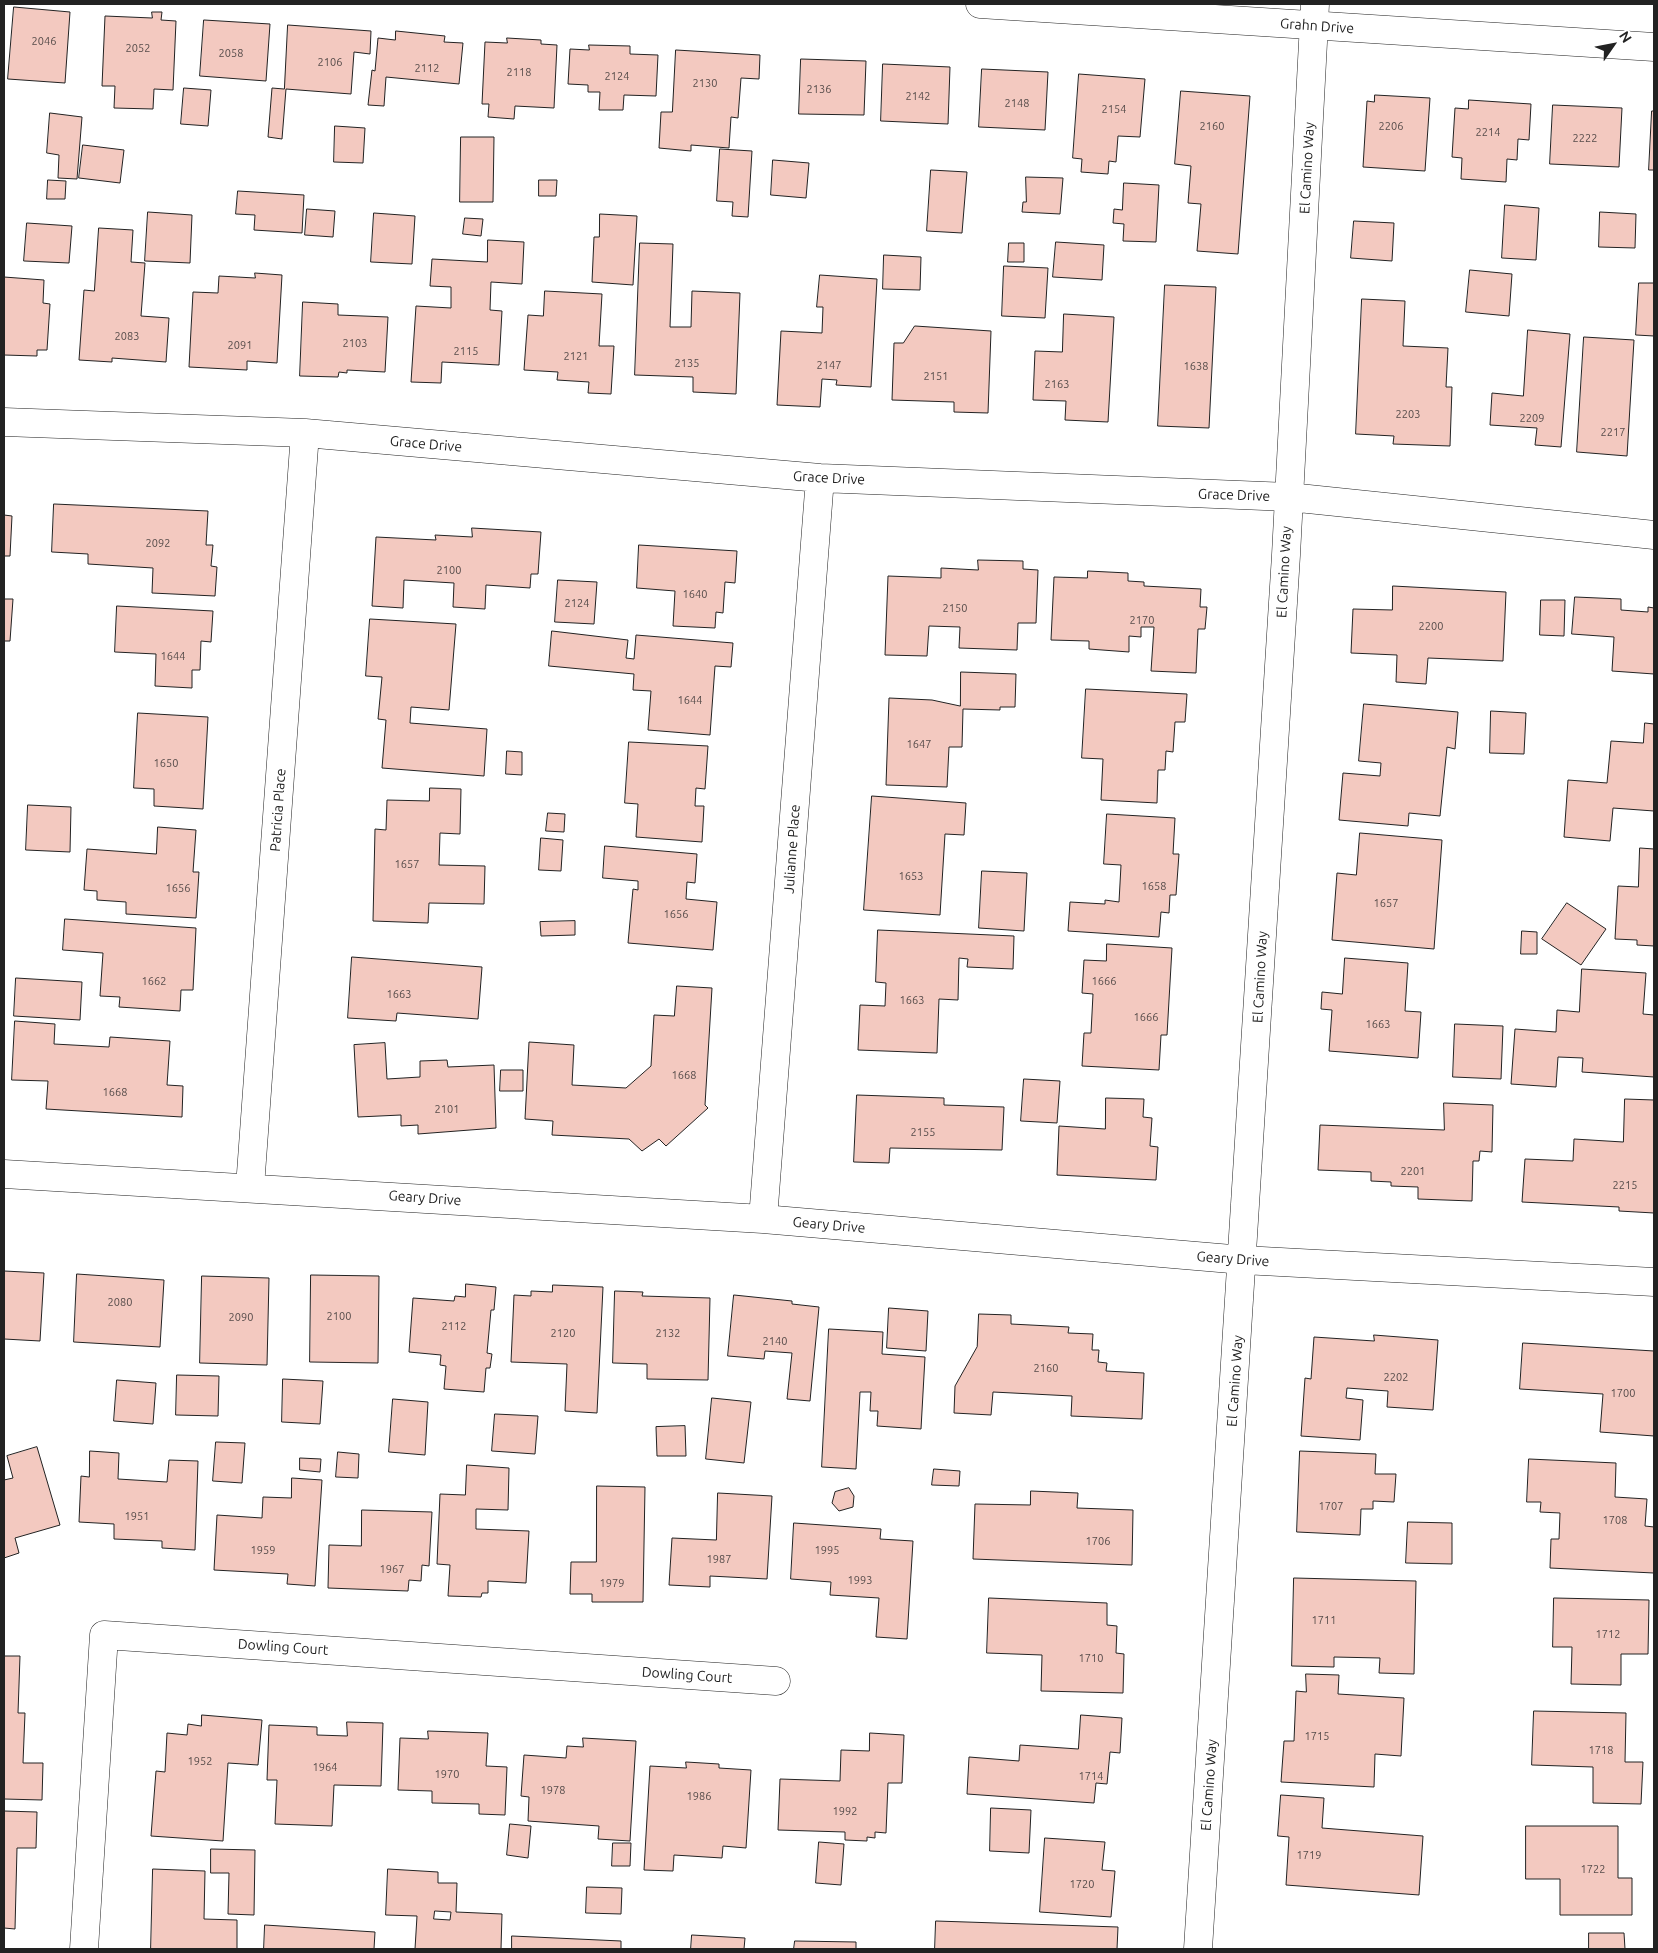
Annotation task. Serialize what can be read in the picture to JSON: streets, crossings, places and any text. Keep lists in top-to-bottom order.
{
  "streets": {
    "street": [
      "Grahn Drive",
      "El Camino Way",
      "Grace Drive",
      "Patricia Place",
      "Julianne Place",
      "Geary Drive",
      "Dowling Court"
    ]
  },
  "crossings": [
    ["Grahn Drive", "El Camino Way"],
    ["El Camino Way", "Grace Drive"],
    ["El Camino Way", "Geary Drive"],
    ["Grace Drive", "Patricia Place"],
    ["Grace Drive", "Julianne Place"],
    ["Patricia Place", "Geary Drive"],
    ["Julianne Place", "Geary Drive"]
  ],
  "house_numbers": [
    "2046",
    "2052",
    "2058",
    "2106",
    "2112",
    "2118",
    "2124",
    "2130",
    "2136",
    "2142",
    "2148",
    "2154",
    "2160",
    "2206",
    "2214",
    "2222",
    "2083",
    "2103",
    "2091",
    "2115",
    "2121",
    "2135",
    "2147",
    "1638",
    "2151",
    "2163",
    "2203",
    "2209",
    "2217",
    "2092",
    "2100",
    "1640",
    "2124",
    "2150",
    "2170",
    "2200",
    "1644",
    "1644",
    "1647",
    "1650",
    "1657",
    "1653",
    "1658",
    "1656",
    "1657",
    "1656",
    "1662",
    "1666",
    "1663",
    "1663",
    "1666",
    "1663",
    "1668",
    "1668",
    "2101",
    "2155",
    "2201",
    "2215",
    "2080",
    "2100",
    "2090",
    "2112",
    "2120",
    "2132",
    "2140",
    "2160",
    "2202",
    "1700",
    "1707",
    "1951",
    "1708",
    "1706",
    "1959",
    "1995",
    "1987",
    "1967",
    "1993",
    "1979",
    "1711",
    "1712",
    "1710",
    "1715",
    "1718",
    "1952",
    "1964",
    "1970",
    "1714",
    "1978",
    "1986",
    "1992",
    "1719",
    "1722",
    "1720"
  ],
  "north": "top right"
}
